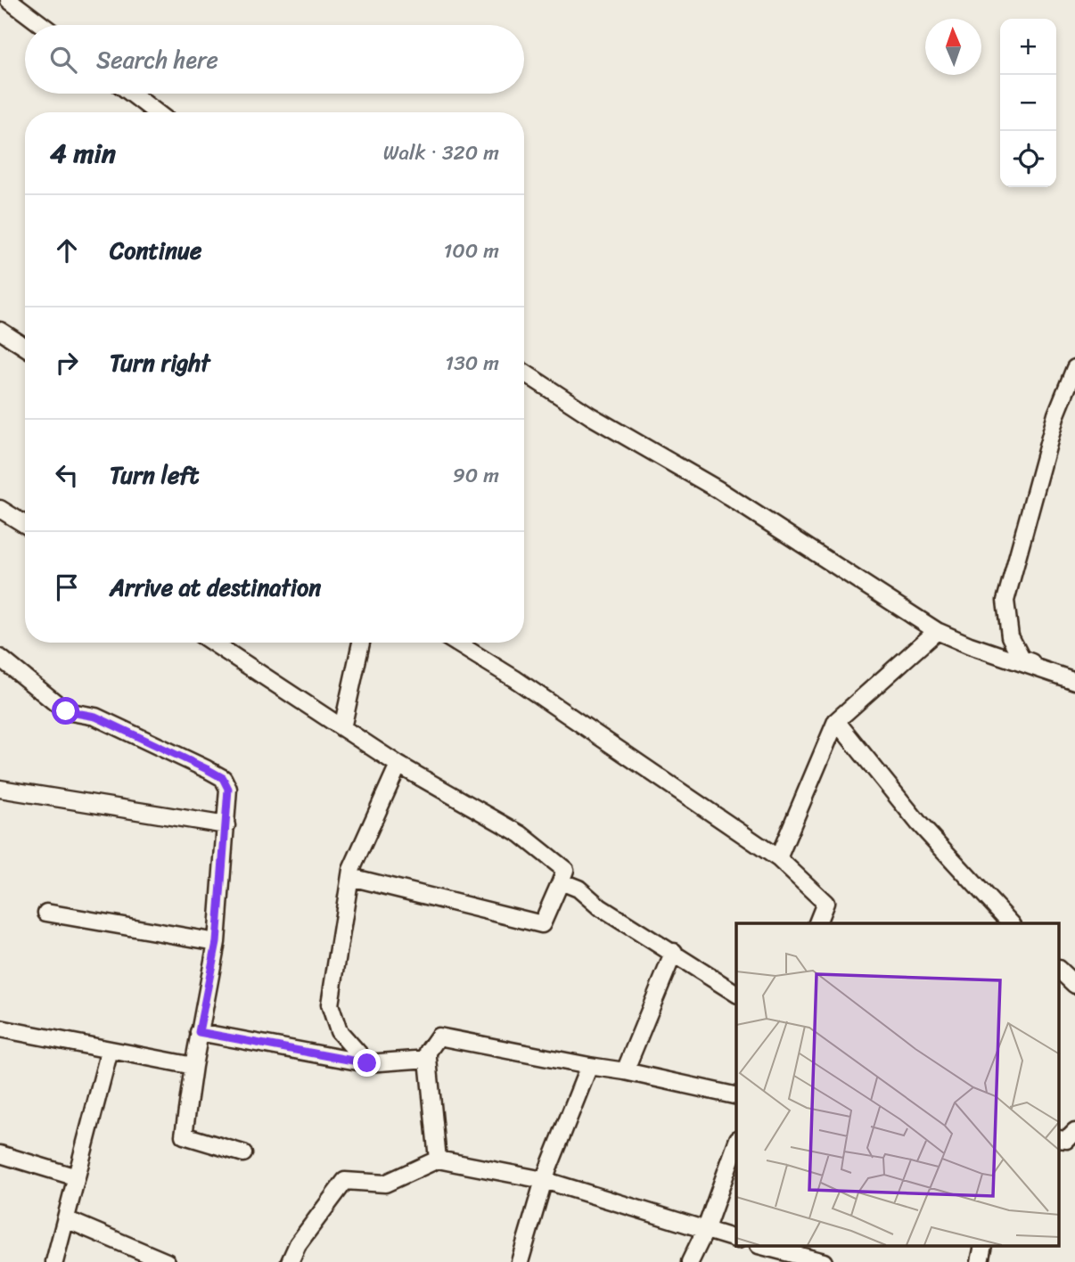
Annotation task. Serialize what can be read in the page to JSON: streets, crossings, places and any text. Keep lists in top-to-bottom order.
{
  "north": "top",
  "page": {
    "map_buttons": ["+", "−"],
    "search": "Search here",
    "heading": ["4 min", "Walk · 320 m"],
    "list": [
      ["Continue", "100 m"],
      ["Turn right", "130 m"],
      ["Turn left", "90 m"],
      "Arrive at destination"
    ]
  }
}
